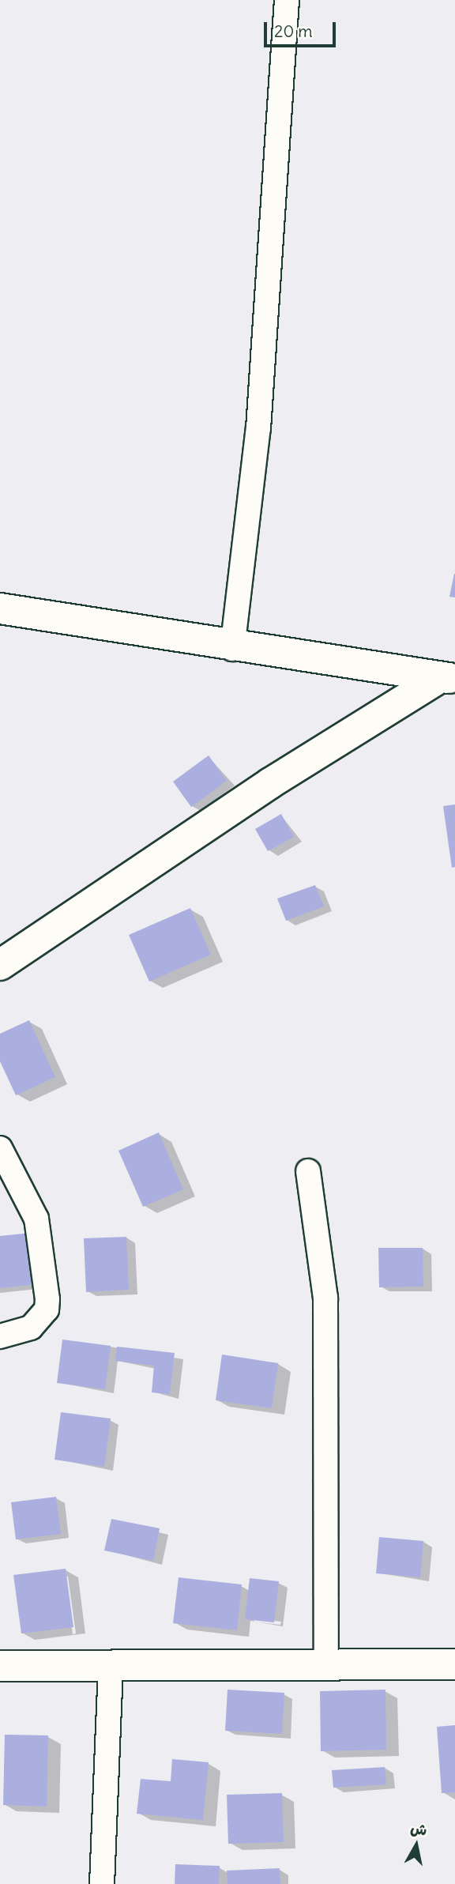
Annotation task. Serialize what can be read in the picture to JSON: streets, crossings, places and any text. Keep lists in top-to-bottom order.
{
  "scale_bar": "20 m",
  "north": "top"
}
